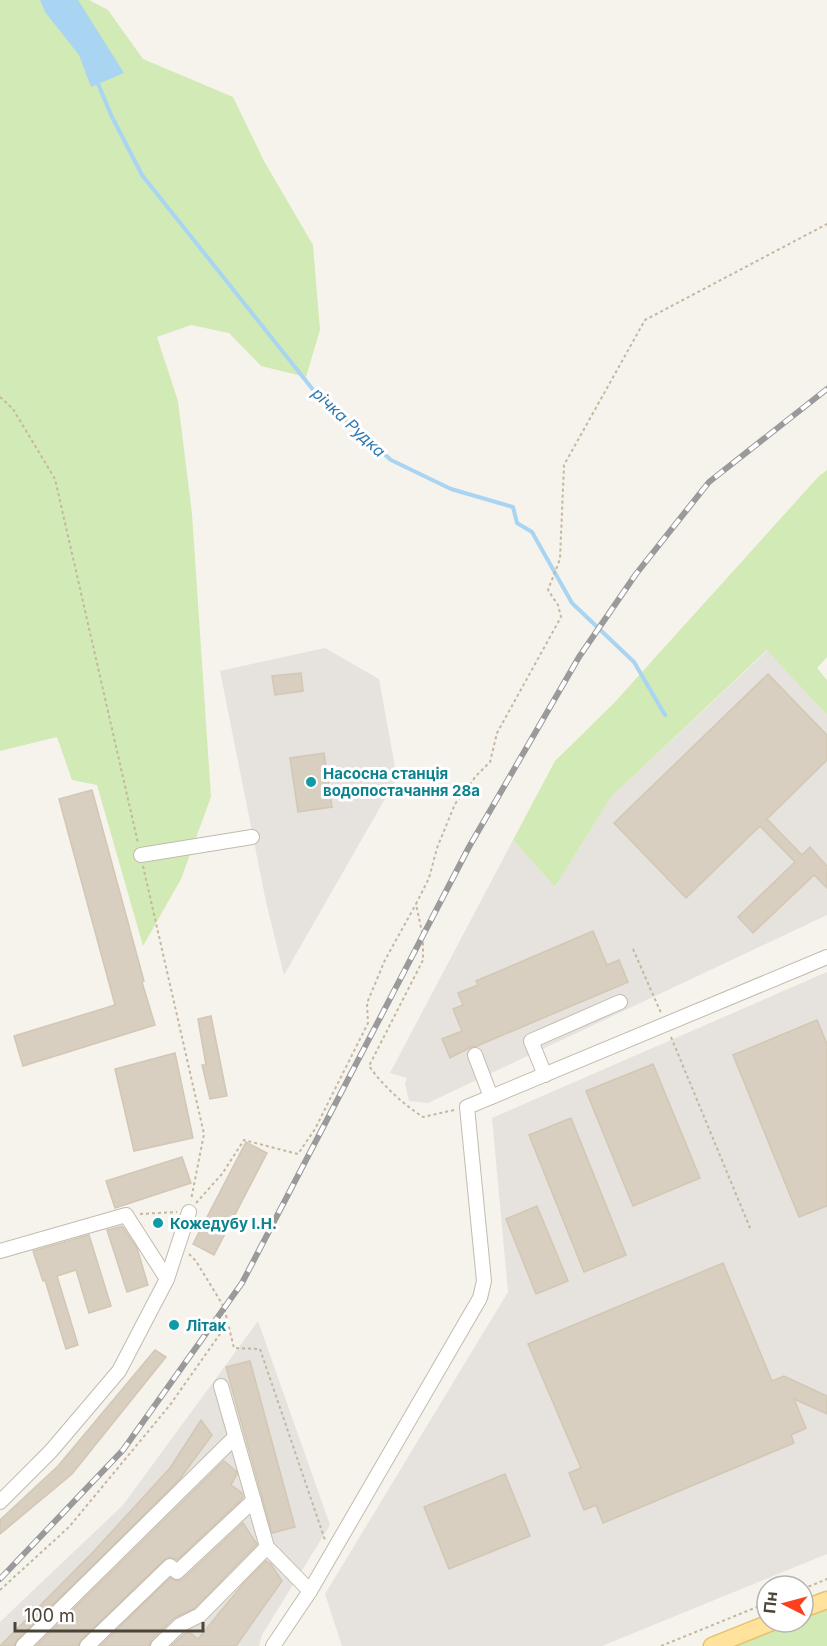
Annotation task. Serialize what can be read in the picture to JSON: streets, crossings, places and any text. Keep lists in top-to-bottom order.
{
  "water": ["річка Рудка"],
  "places": ["Насосна станція водопостачання 28а", "Кожедубу І.Н.", "Літак"],
  "scale_bar": "100 m",
  "north": "left"
}
